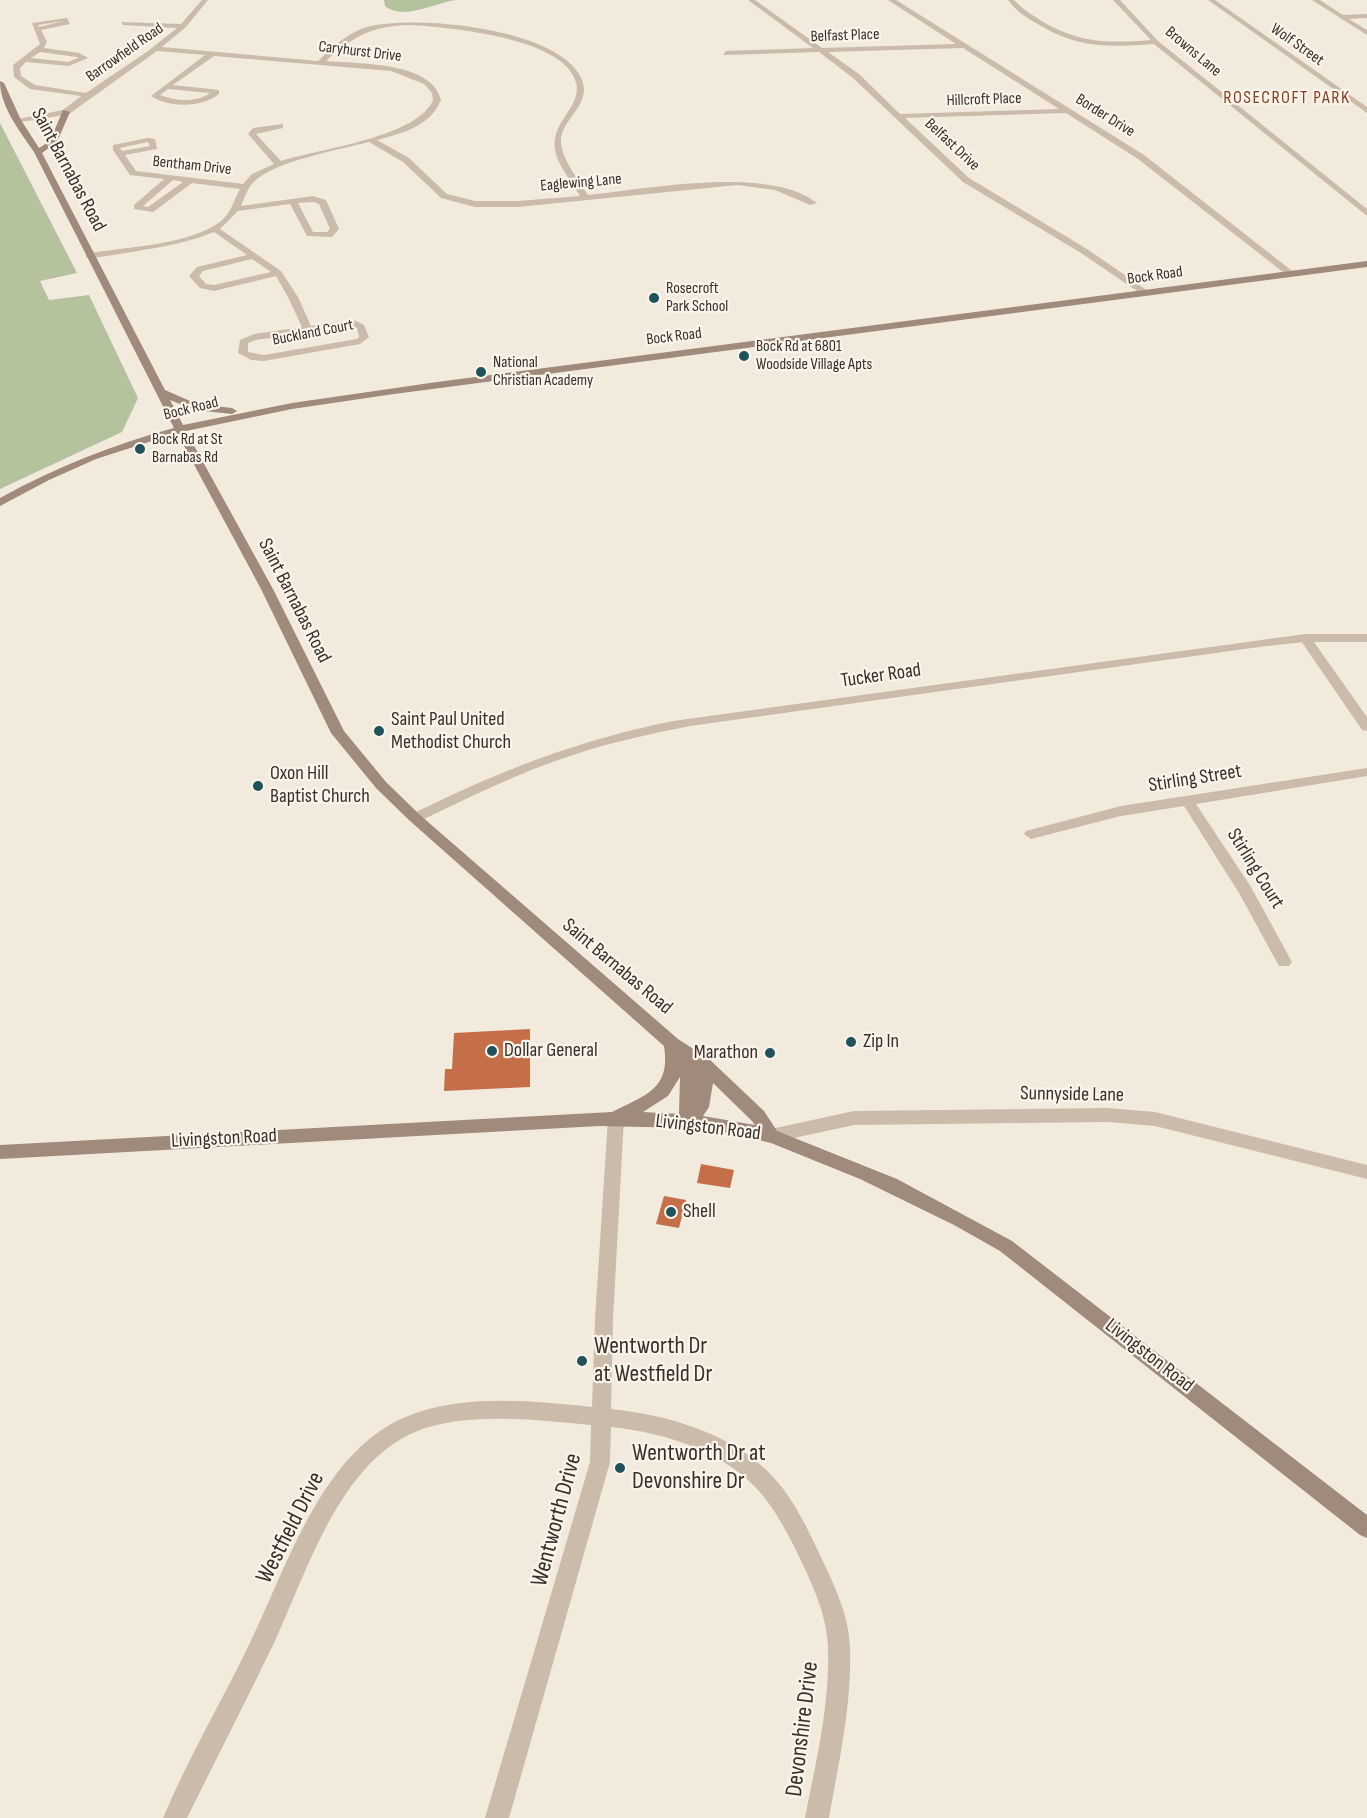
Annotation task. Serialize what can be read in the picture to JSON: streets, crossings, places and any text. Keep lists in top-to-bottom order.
{
  "streets": {
    "main road": ["Saint Barnabas Road", "Bock Road", "Livingston Road"],
    "street": [
      "Belfast Place",
      "Wolf Street",
      "Caryhurst Drive",
      "Browns Lane",
      "Barrowfield Road",
      "Hillcroft Place",
      "Border Drive",
      "Belfast Drive",
      "Bentham Drive",
      "Eaglewing Lane",
      "Buckland Court",
      "Tucker Road",
      "Stirling Street",
      "Stirling Court",
      "Sunnyside Lane",
      "Wentworth Drive",
      "Westfield Drive",
      "Devonshire Drive"
    ]
  },
  "crossings": [
    ["Belfast Place", "Border Drive"],
    ["Belfast Place", "Belfast Drive"],
    ["Caryhurst Drive", "Barrowfield Road"],
    ["Caryhurst Drive", "Bentham Drive"],
    ["Caryhurst Drive", "Eaglewing Lane"],
    ["Barrowfield Road", "Saint Barnabas Road"],
    ["Hillcroft Place", "Border Drive"],
    ["Hillcroft Place", "Belfast Drive"],
    ["Border Drive", "Bock Road"],
    ["Belfast Drive", "Bock Road"],
    ["Saint Barnabas Road", "Bock Road"],
    ["Saint Barnabas Road", "Tucker Road"],
    ["Saint Barnabas Road", "Livingston Road"],
    ["Stirling Street", "Stirling Court"],
    ["Sunnyside Lane", "Livingston Road"],
    ["Livingston Road", "Wentworth Drive"],
    ["Wentworth Drive", "Westfield Drive"],
    ["Wentworth Drive", "Devonshire Drive"],
    ["Westfield Drive", "Devonshire Drive"]
  ],
  "districts": ["ROSECROFT PARK"],
  "places": [
    "Rosecroft Park School",
    "Bock Rd at 6801 Woodside Village Apts",
    "National Christian Academy",
    "Bock Rd at St Barnabas Rd",
    "Saint Paul United Methodist Church",
    "Oxon Hill Baptist Church",
    "Zip In",
    "Dollar General",
    "Marathon",
    "Shell",
    "Wentworth Dr at Westfield Dr",
    "Wentworth Dr at Devonshire Dr"
  ]
}
